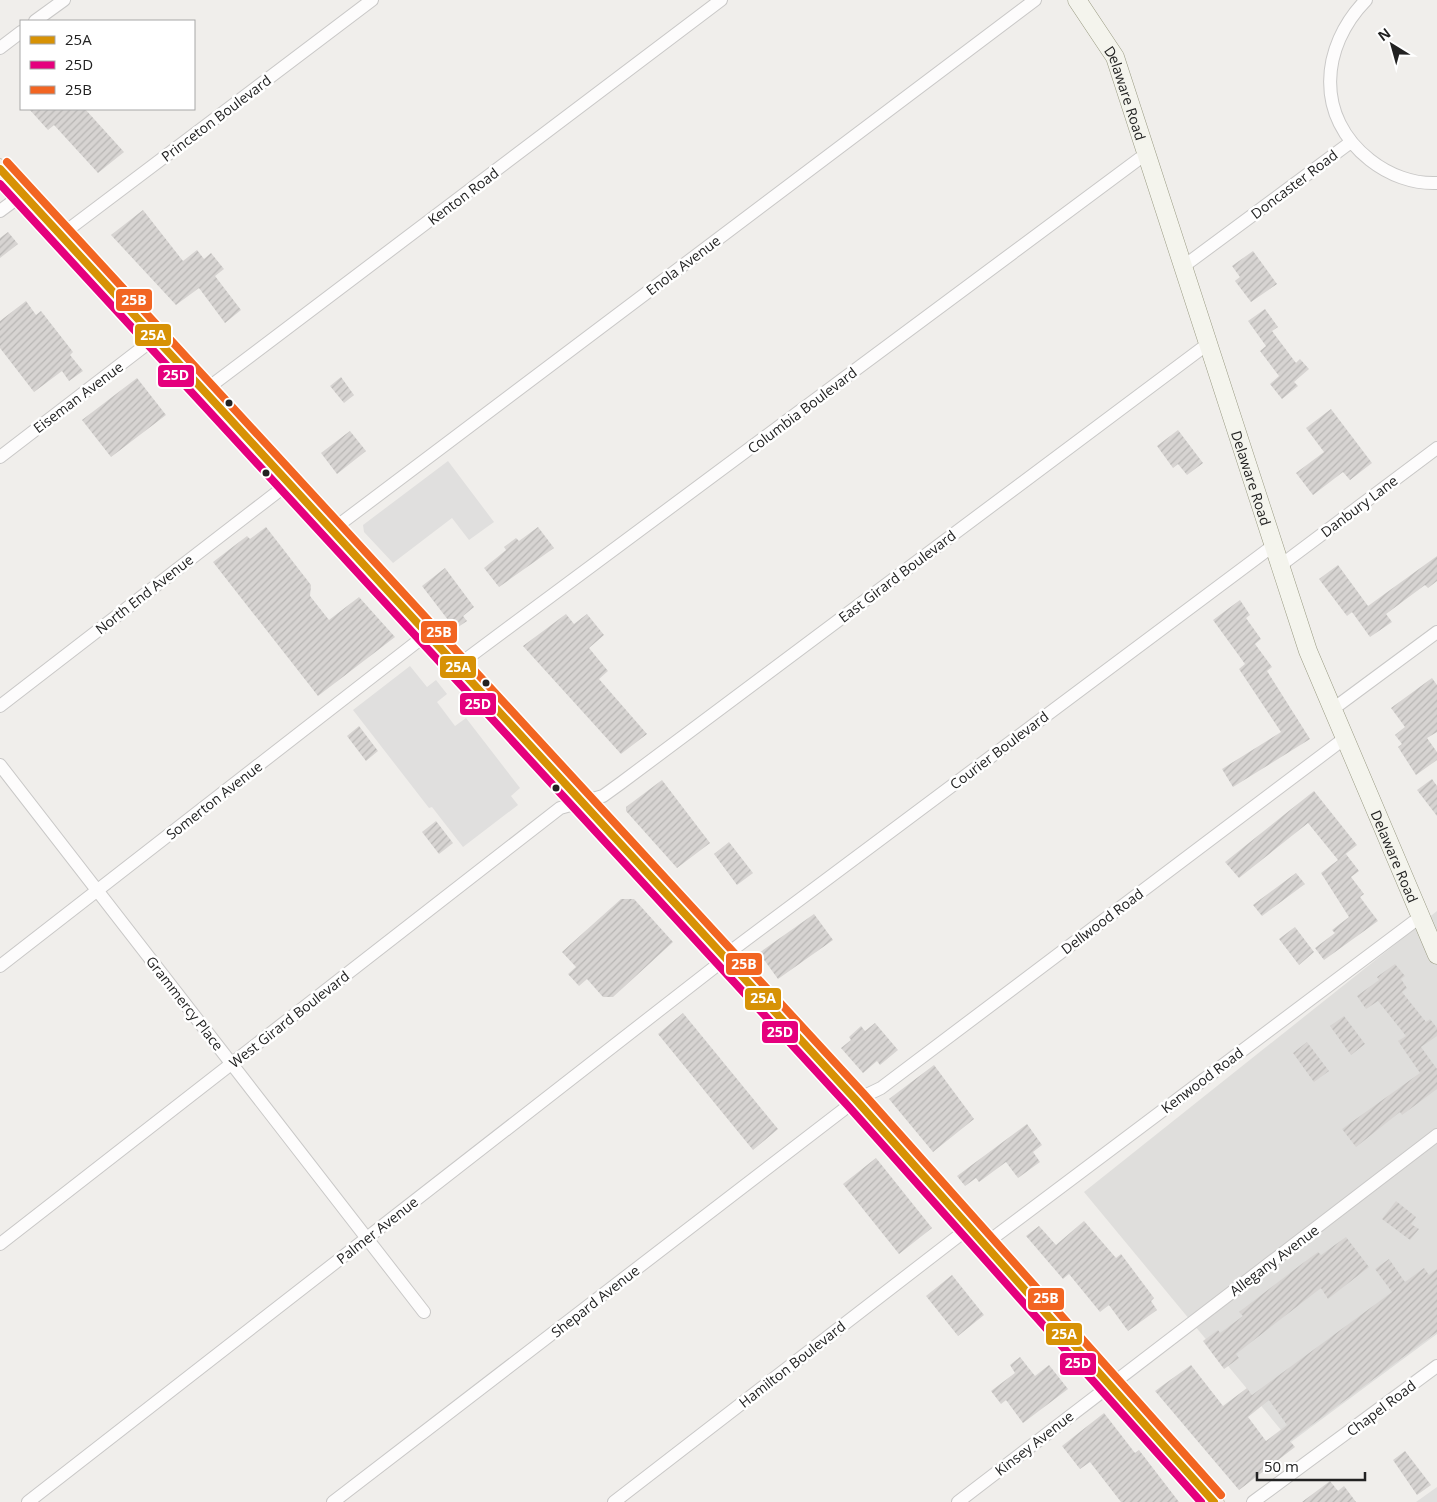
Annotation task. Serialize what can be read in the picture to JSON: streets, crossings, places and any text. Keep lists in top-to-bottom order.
{
  "streets": {
    "street": [
      "Delaware Road",
      "Princeton Boulevard",
      "Doncaster Road",
      "Kenton Road",
      "Enola Avenue",
      "Eiseman Avenue",
      "Columbia Boulevard",
      "Danbury Lane",
      "East Girard Boulevard",
      "North End Avenue",
      "Courier Boulevard",
      "Somerton Avenue",
      "Dellwood Road",
      "Grammercy Place",
      "West Girard Boulevard",
      "Kenwood Road",
      "Palmer Avenue",
      "Allegany Avenue",
      "Shepard Avenue",
      "Hamilton Boulevard",
      "Chapel Road",
      "Kinsey Avenue"
    ]
  },
  "crossings": [
    ["Delaware Road", "Doncaster Road"],
    ["Delaware Road", "Columbia Boulevard"],
    ["Delaware Road", "Danbury Lane"],
    ["Delaware Road", "East Girard Boulevard"],
    ["Delaware Road", "Courier Boulevard"],
    ["Delaware Road", "Dellwood Road"],
    ["Delaware Road", "Kenwood Road"],
    ["East Girard Boulevard", "West Girard Boulevard"],
    ["Courier Boulevard", "Palmer Avenue"],
    ["Somerton Avenue", "Grammercy Place"],
    ["Dellwood Road", "Shepard Avenue"],
    ["Grammercy Place", "West Girard Boulevard"],
    ["Grammercy Place", "Palmer Avenue"],
    ["Allegany Avenue", "Kinsey Avenue"]
  ],
  "lines": ["transit line 25B", "transit line 25A", "transit line 25D"],
  "legend": ["25A", "25D", "25B"],
  "scale_bar": "50 m",
  "north": "top left"
}
